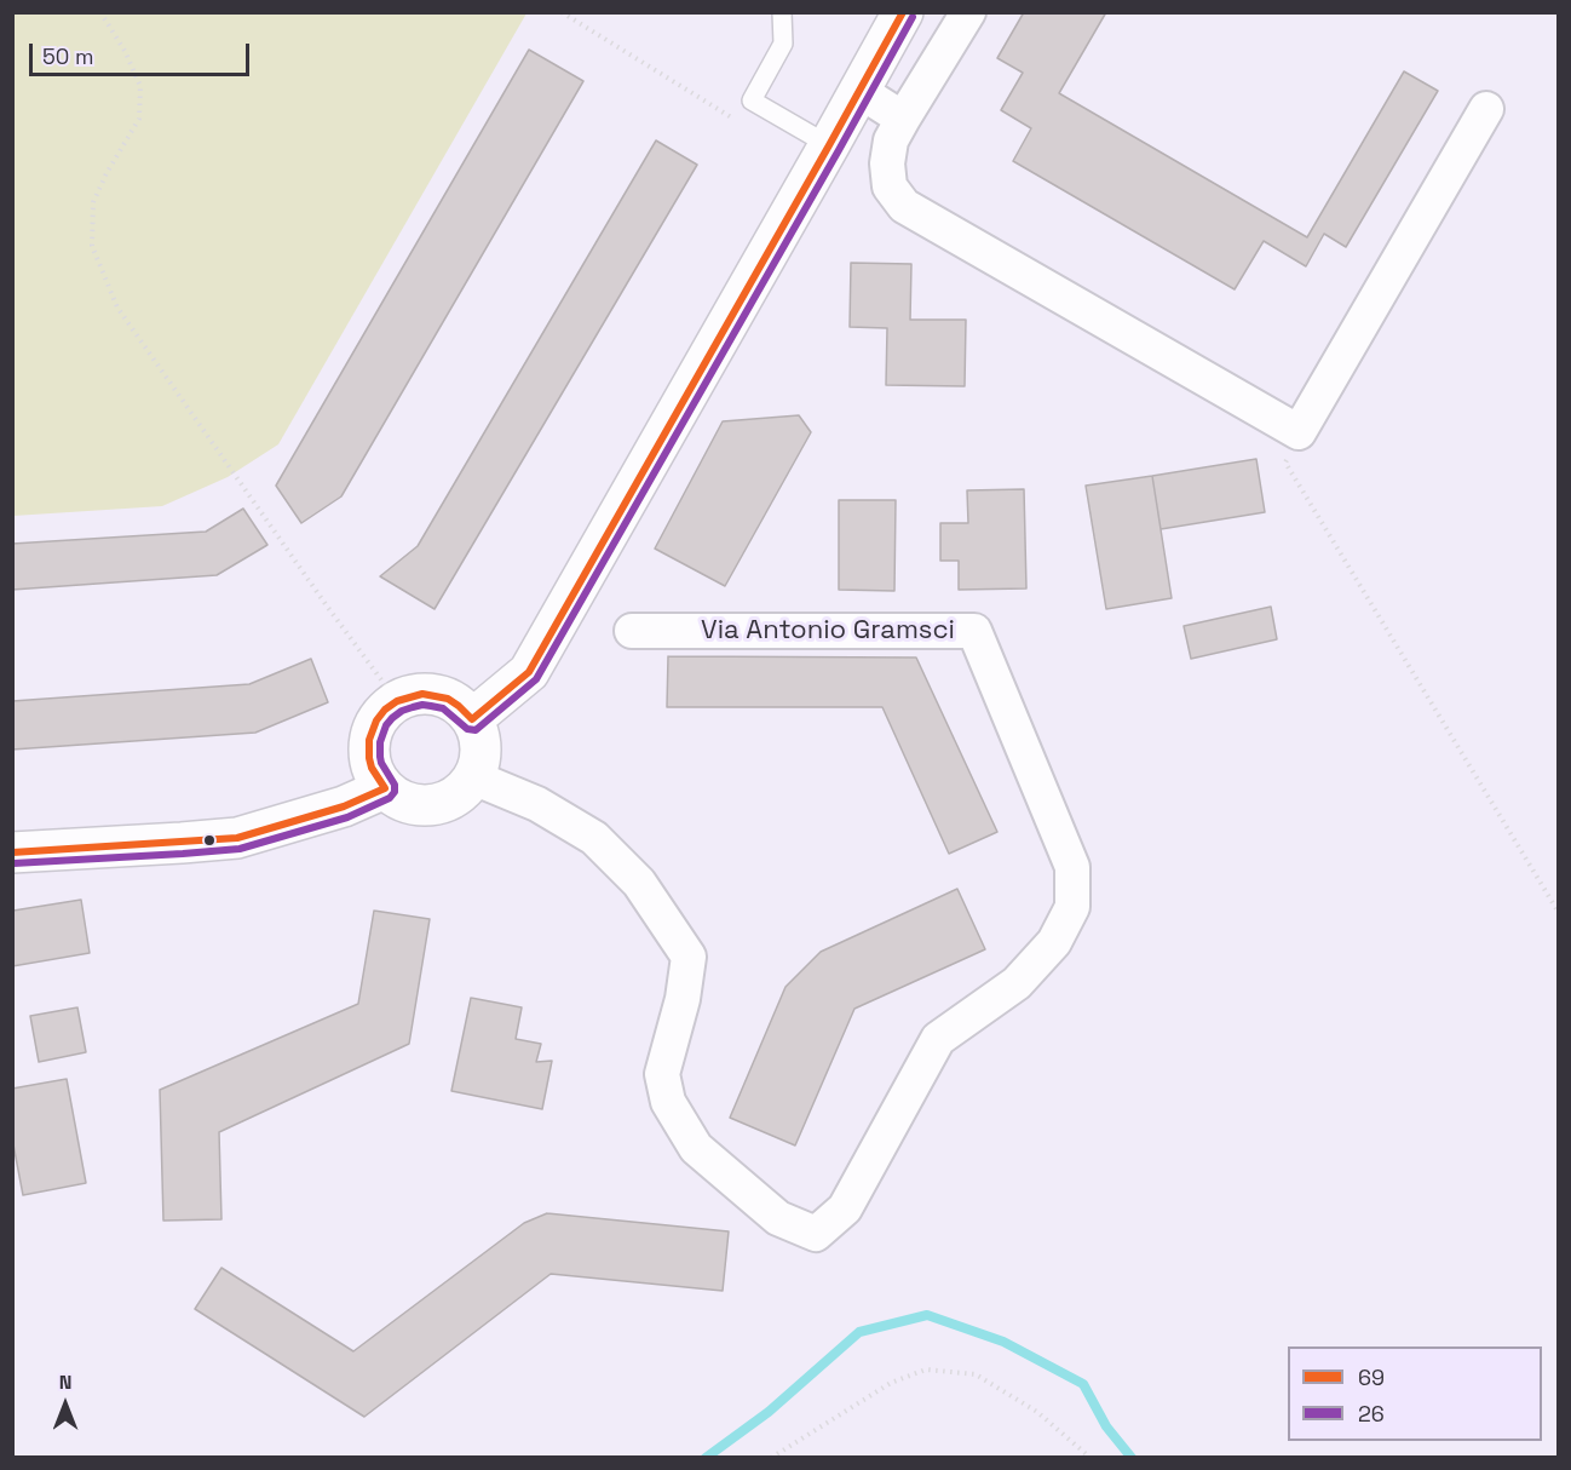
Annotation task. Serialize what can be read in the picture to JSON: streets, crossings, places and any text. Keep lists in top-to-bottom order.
{
  "streets": {
    "street": ["Via Antonio Gramsci"]
  },
  "lines": ["transit line 69", "transit line 26"],
  "legend": ["69", "26"],
  "scale_bar": "50 m",
  "north": "top"
}
